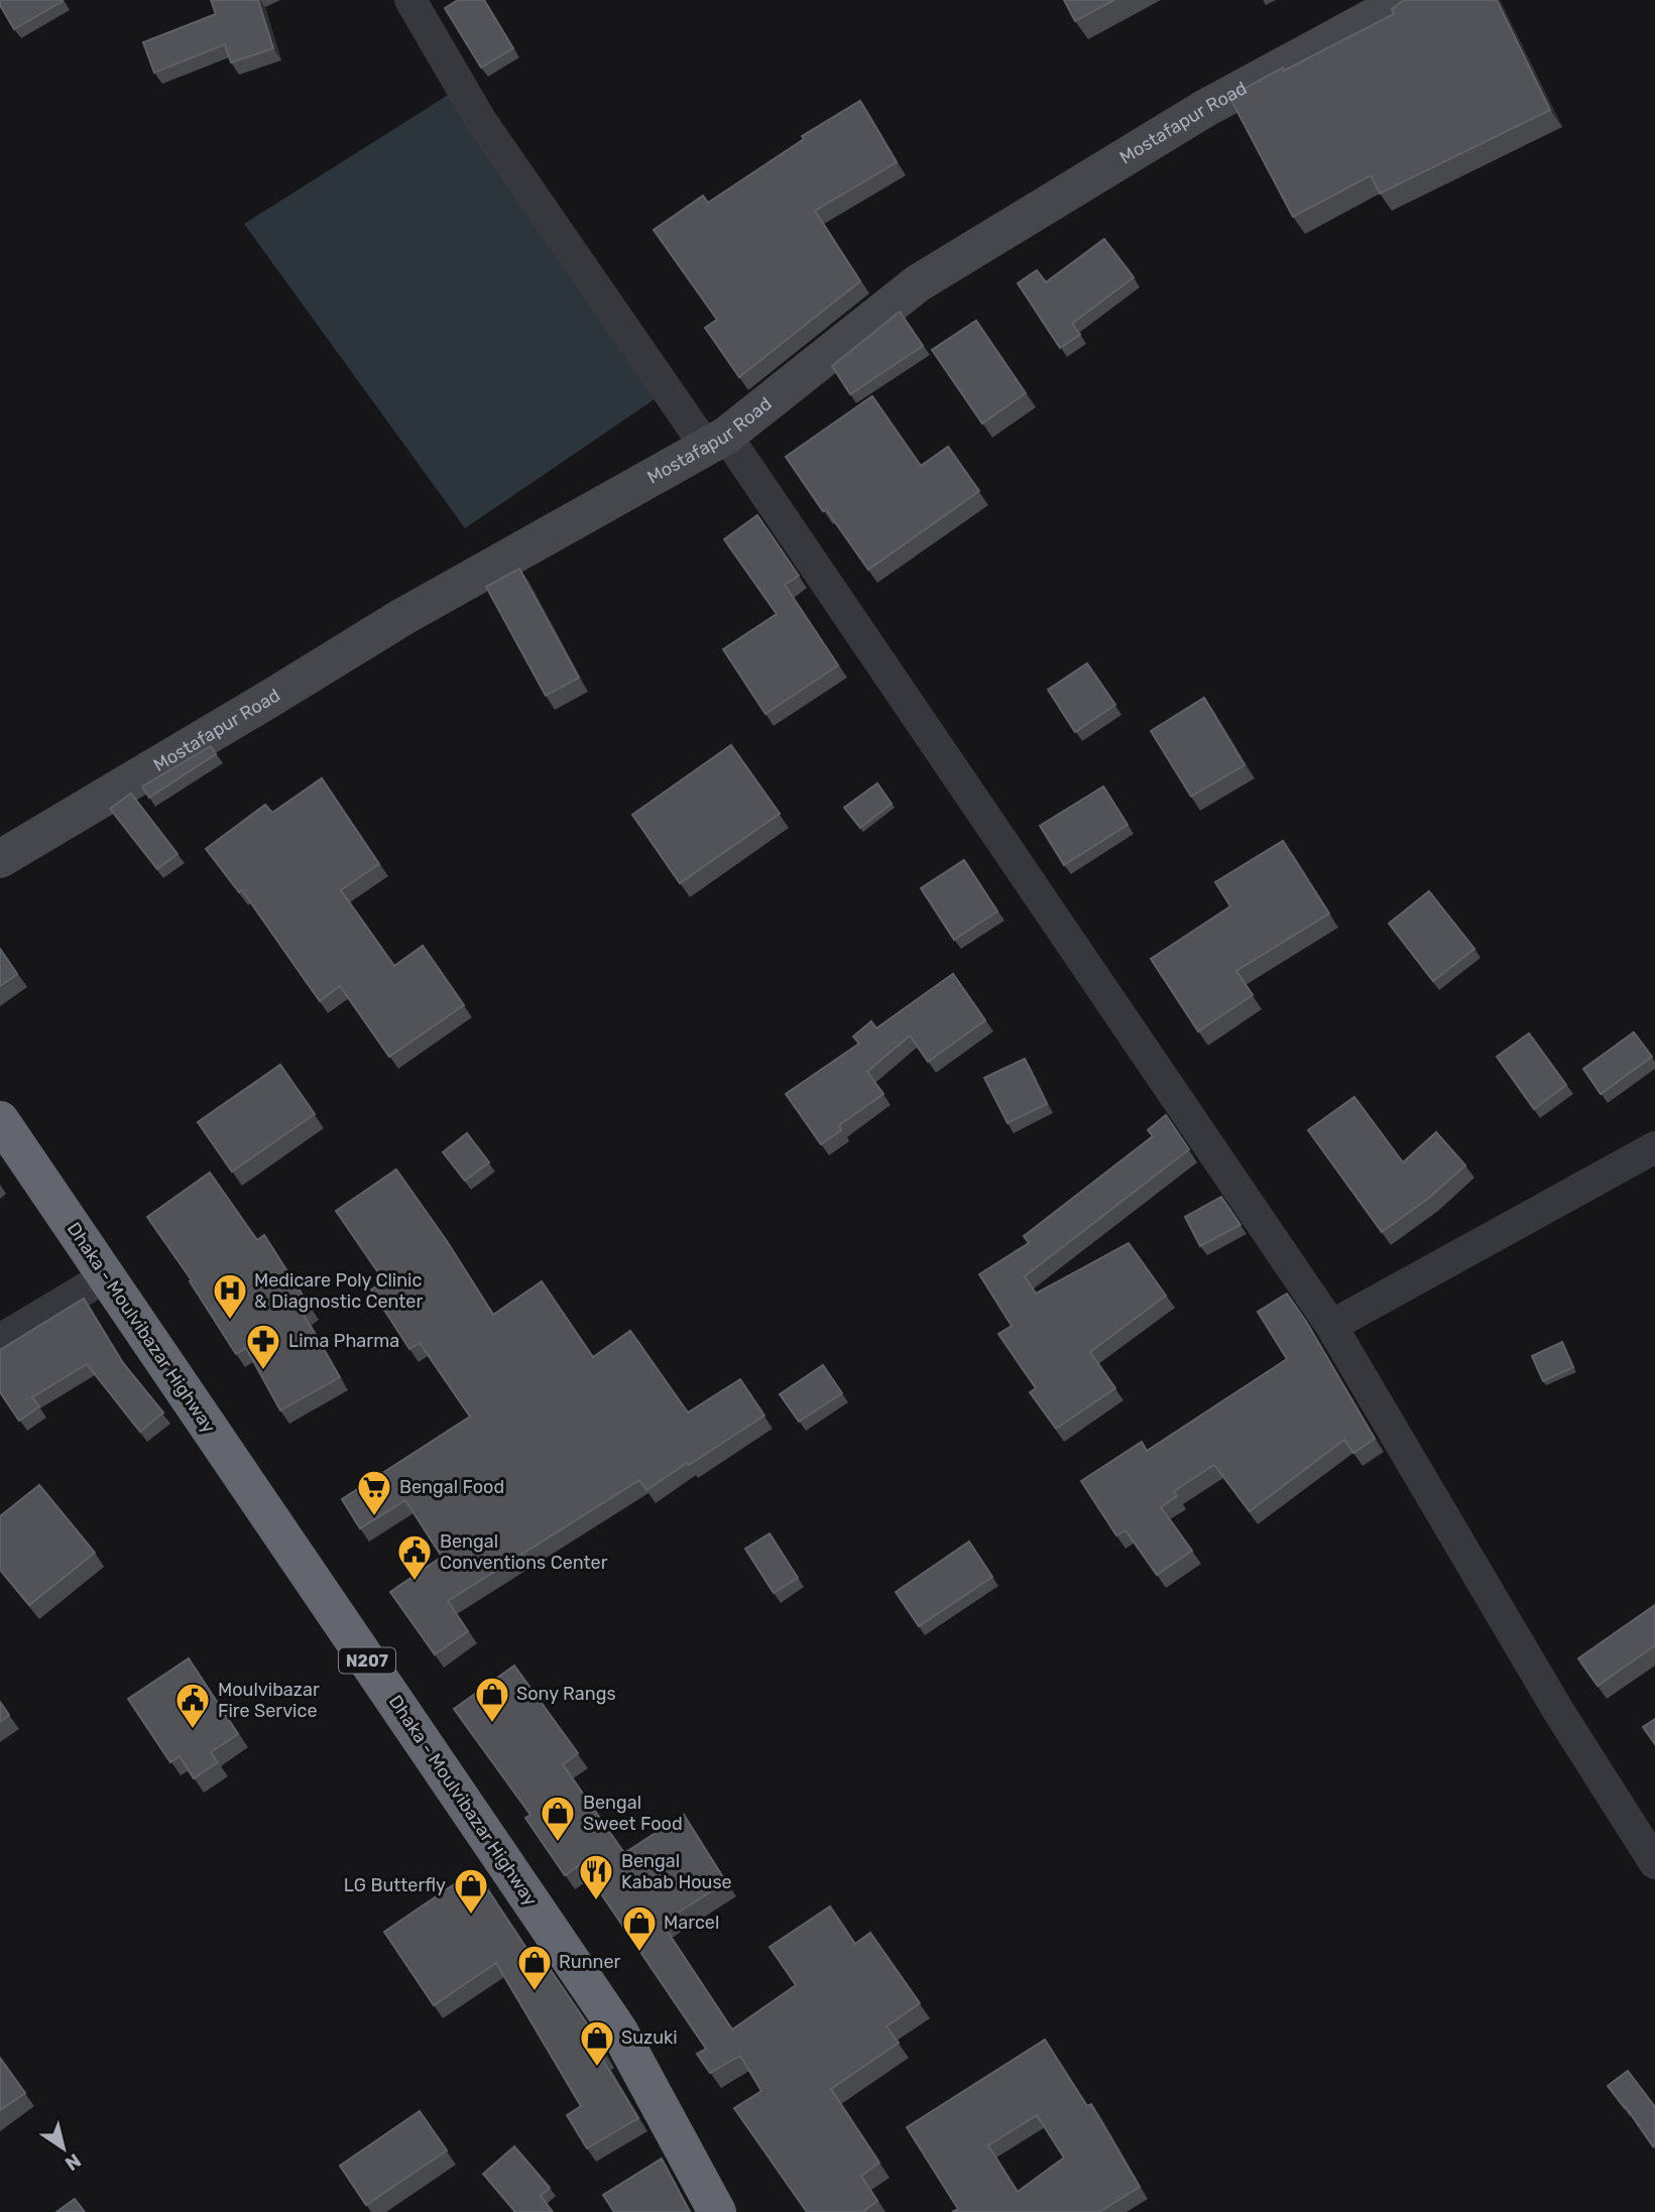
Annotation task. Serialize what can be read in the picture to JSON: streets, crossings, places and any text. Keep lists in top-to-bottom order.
{
  "streets": {
    "highway": ["Dhaka - Moulvibazar Highway", "N207"],
    "street": ["Mostafapur Road"]
  },
  "places": {
    "hospital": ["Medicare Poly Clinic & Diagnostic Center"],
    "pharmacy": ["Lima Pharma"],
    "supermarket": ["Bengal Food"],
    "public building": ["Bengal Conventions Center", "Moulvibazar Fire Service"],
    "shop": [
      "Sony Rangs",
      "Bengal Sweet Food",
      "LG Butterfly",
      "Marcel",
      "Runner",
      "Suzuki"
    ],
    "restaurant": ["Bengal Kabab House"]
  },
  "north": "bottom right"
}
